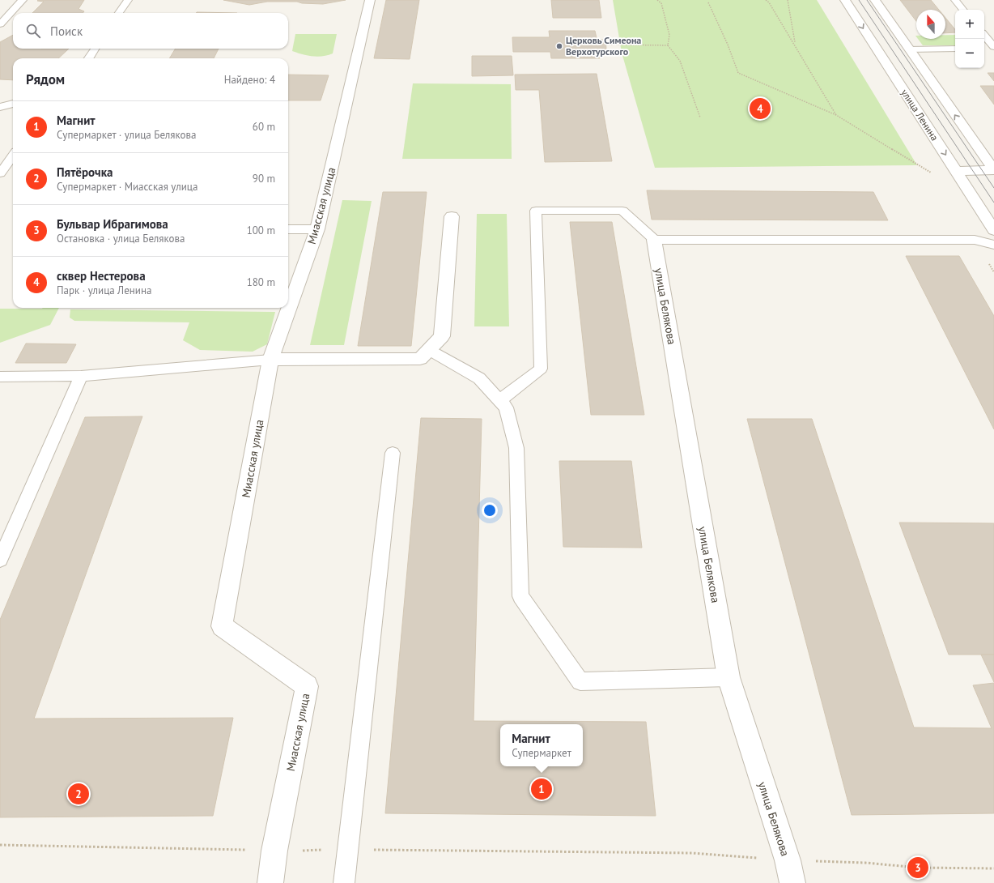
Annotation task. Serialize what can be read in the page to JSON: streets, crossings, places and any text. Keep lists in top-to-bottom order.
{
  "streets": {
    "street": ["улица Ленина", "Миасская улица", "улица Белякова"]
  },
  "places": ["Церковь Симеона Верхотурского"],
  "north": "top",
  "page": {
    "map_buttons": ["+", "−"],
    "search": "Поиск",
    "heading": ["Рядом", "Найдено: 4"],
    "pins": [
      "4",
      "1",
      "2",
      "3"
    ],
    "list": [
      {
        "mark": "1",
        "name": "Магнит",
        "note": "Супермаркет · улица Белякова",
        "value": "60 m"
      },
      {
        "mark": "2",
        "name": "Пятёрочка",
        "note": "Супермаркет · Миасская улица",
        "value": "90 m"
      },
      {
        "mark": "3",
        "name": "Бульвар Ибрагимова",
        "note": "Остановка · улица Белякова",
        "value": "100 m"
      },
      {
        "mark": "4",
        "name": "сквер Нестерова",
        "note": "Парк · улица Ленина",
        "value": "180 m"
      }
    ],
    "popup": ["Магнит", "Супермаркет"]
  }
}
